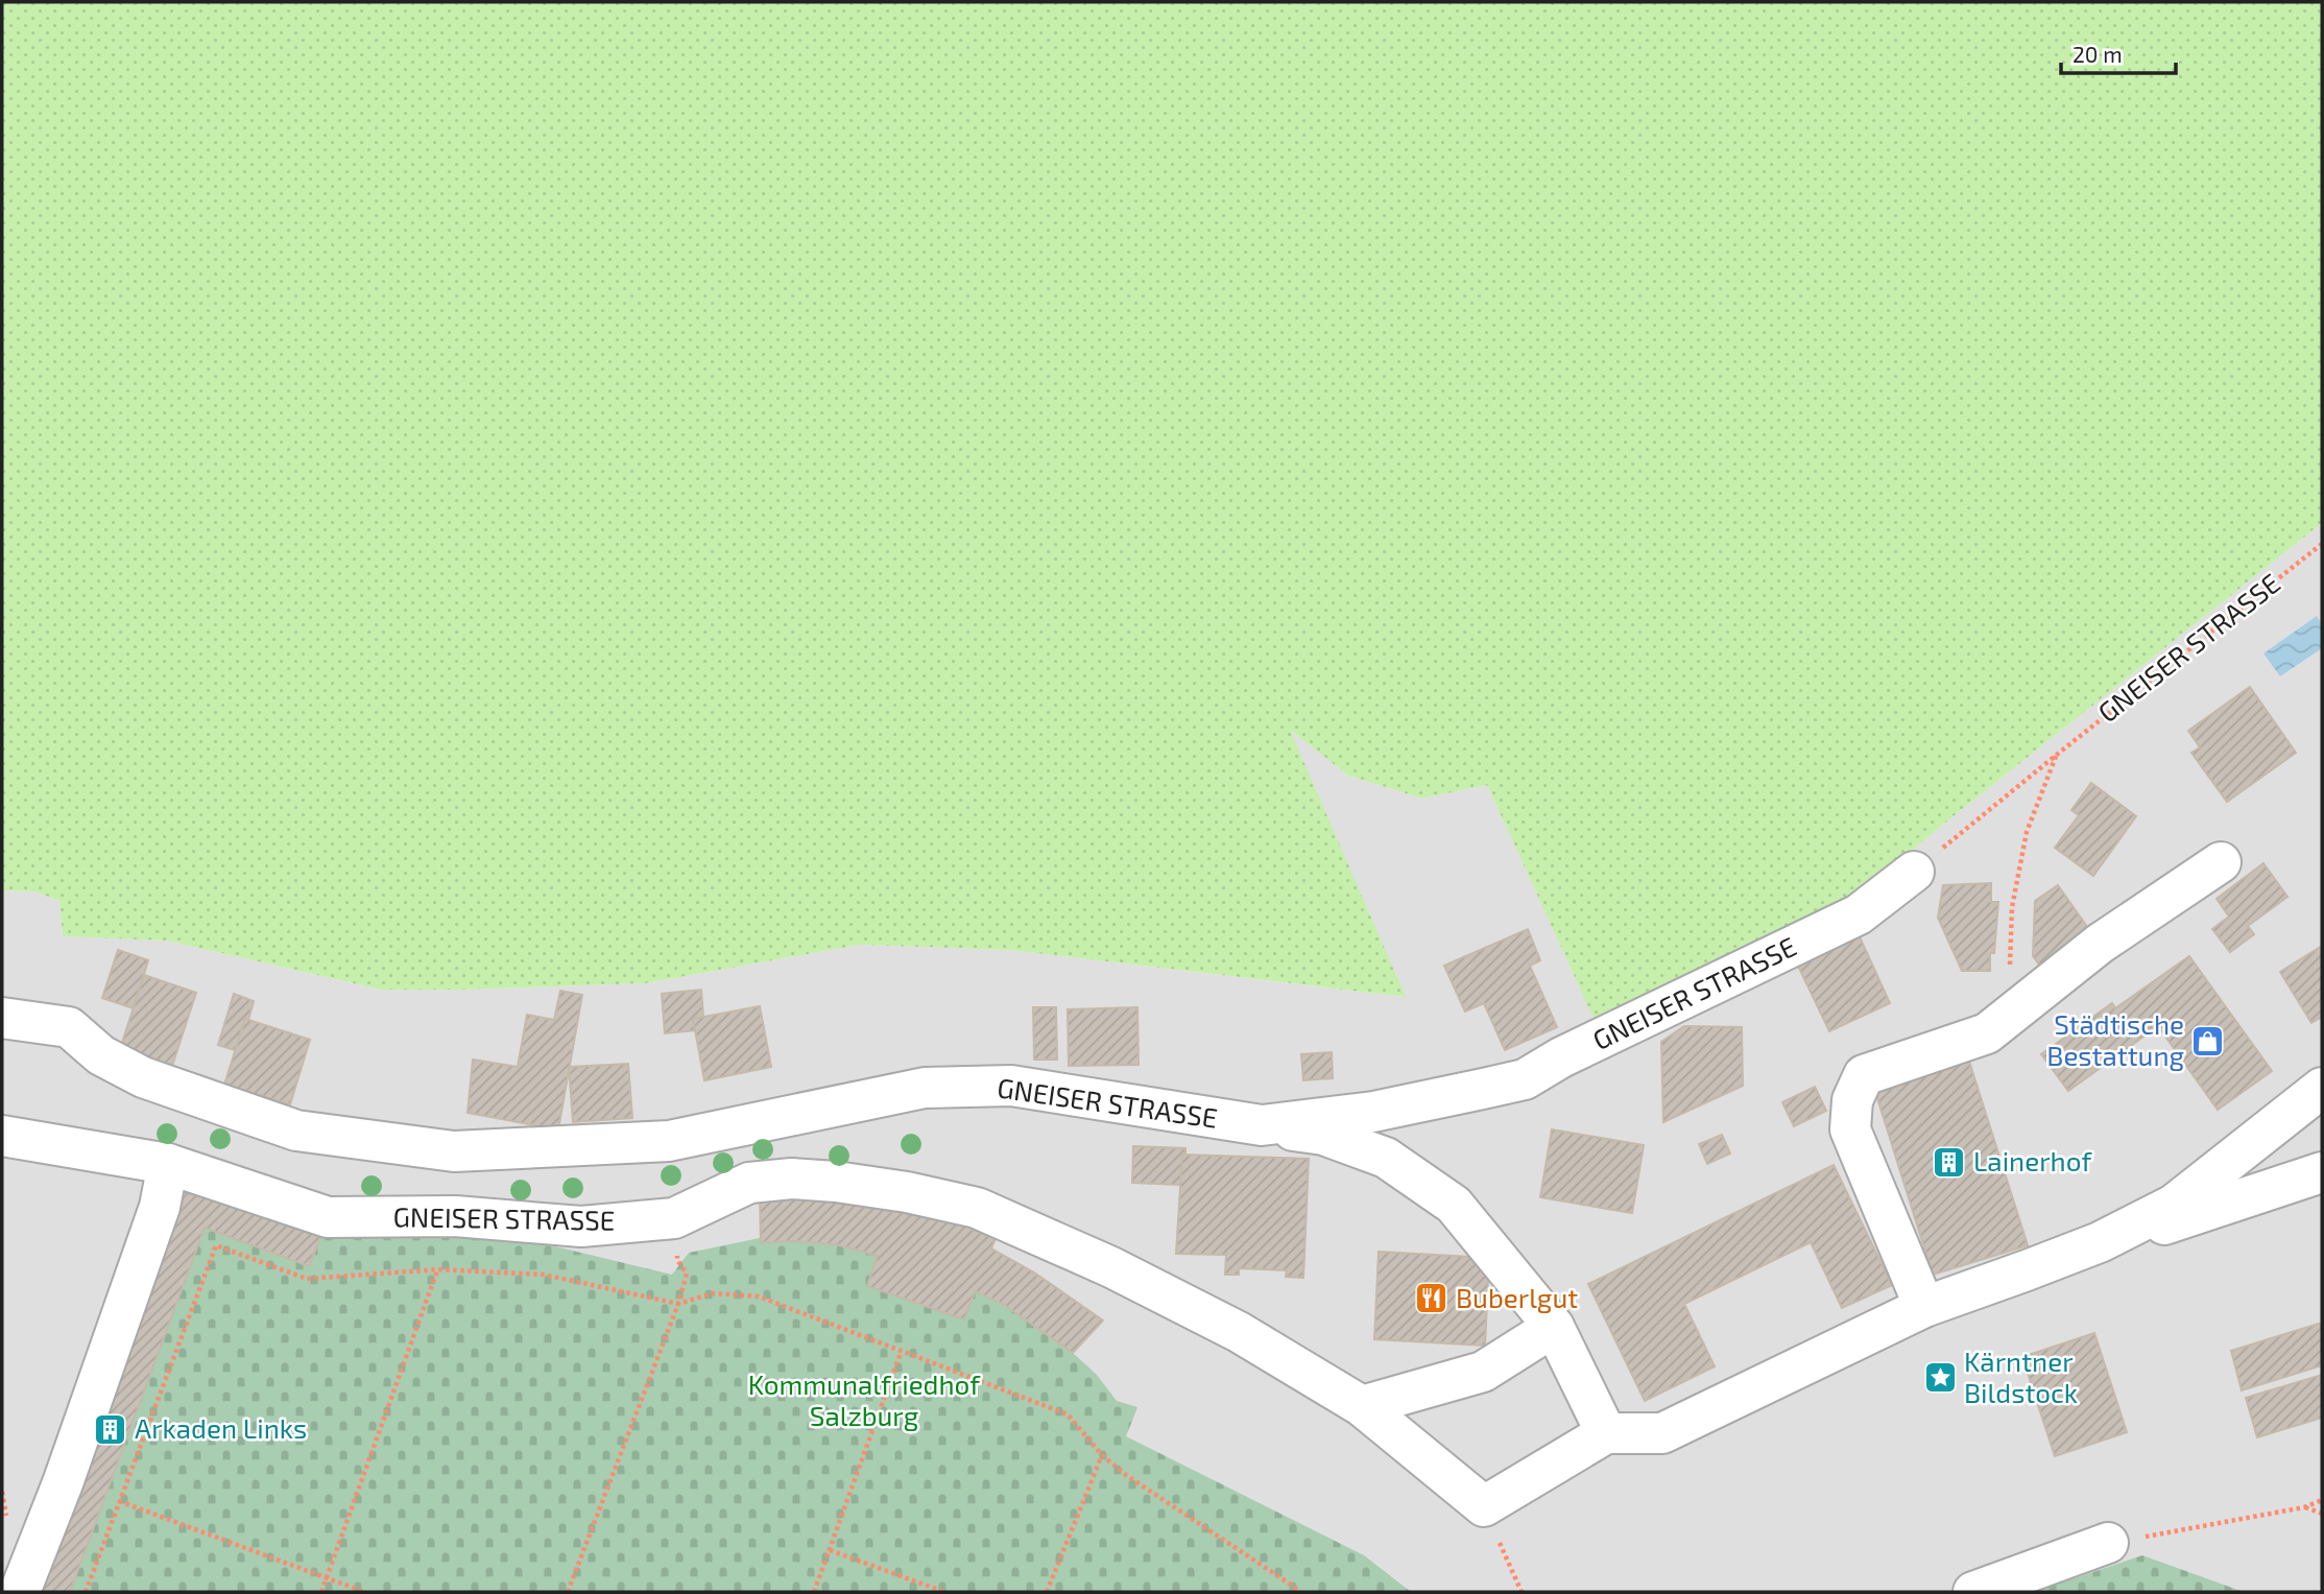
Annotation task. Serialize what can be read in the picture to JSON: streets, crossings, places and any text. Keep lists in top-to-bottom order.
{
  "streets": {
    "street": ["GNEISER STRASSE"]
  },
  "parks": ["Kommunalfriedhof Salzburg"],
  "places": {
    "shop": ["Städtische Bestattung"],
    "building": ["Lainerhof", "Arkaden Links"],
    "restaurant": ["Buberlgut"],
    "place": ["Kärntner Bildstock"]
  },
  "scale_bar": "20 m"
}
